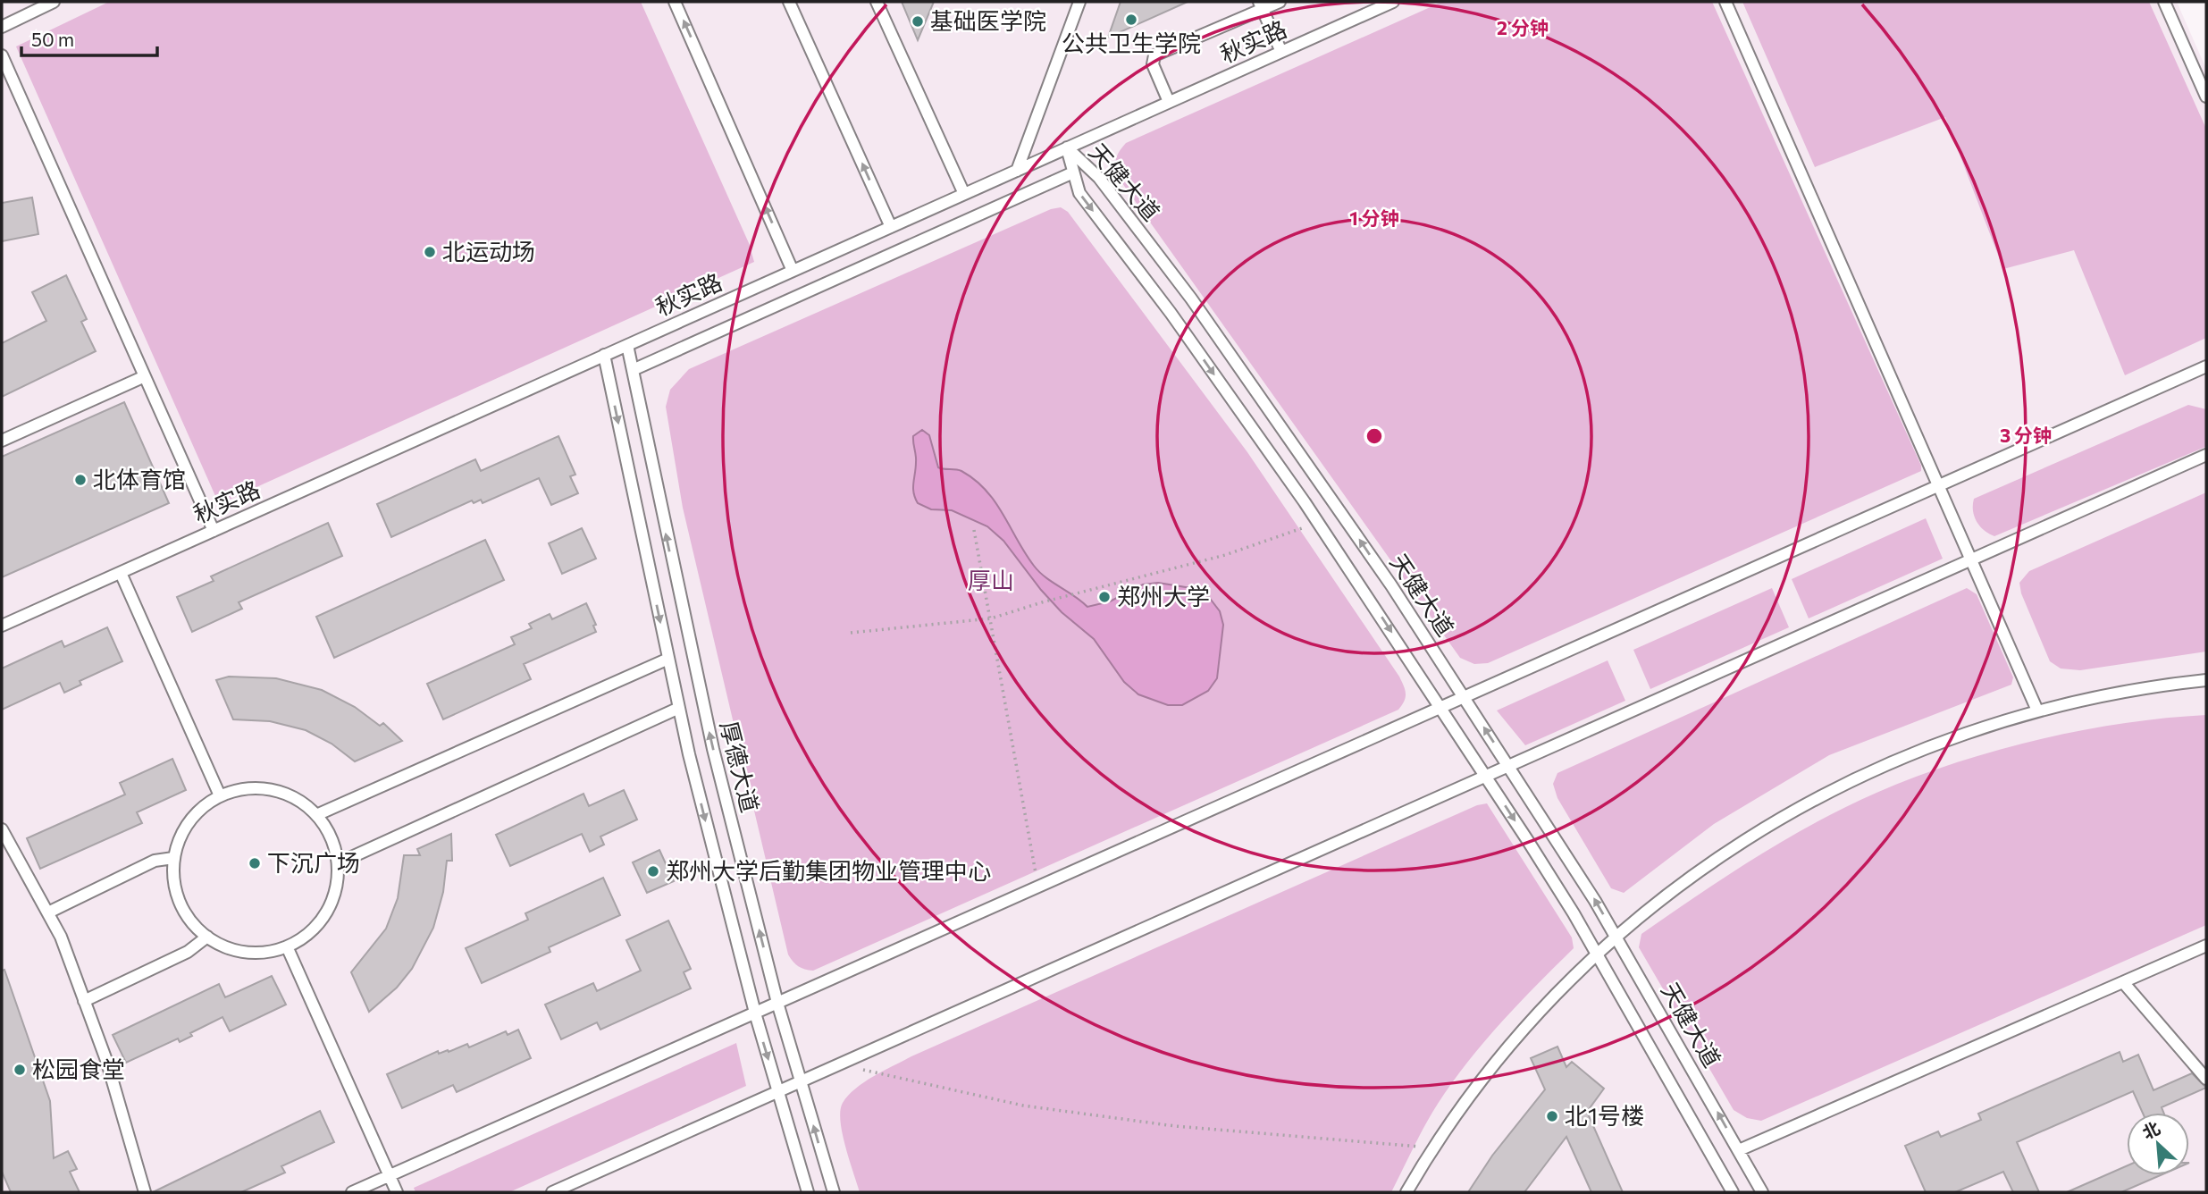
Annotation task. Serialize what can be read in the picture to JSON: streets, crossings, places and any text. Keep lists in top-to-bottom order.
{
  "streets": {
    "lane": ["秋实路", "天健大道", "厚德大道"]
  },
  "crossings": [
    ["秋实路", "天健大道"],
    ["秋实路", "厚德大道"]
  ],
  "parks": ["厚山"],
  "places": [
    "公共卫生学院",
    "基础医学院",
    "北运动场",
    "北体育馆",
    "郑州大学",
    "下沉广场",
    "郑州大学后勤集团物业管理中心",
    "松园食堂",
    "北1号楼"
  ],
  "scale_bar": "50 m",
  "north": "top left",
  "rings": ["2 分钟", "1 分钟", "3 分钟"]
}
